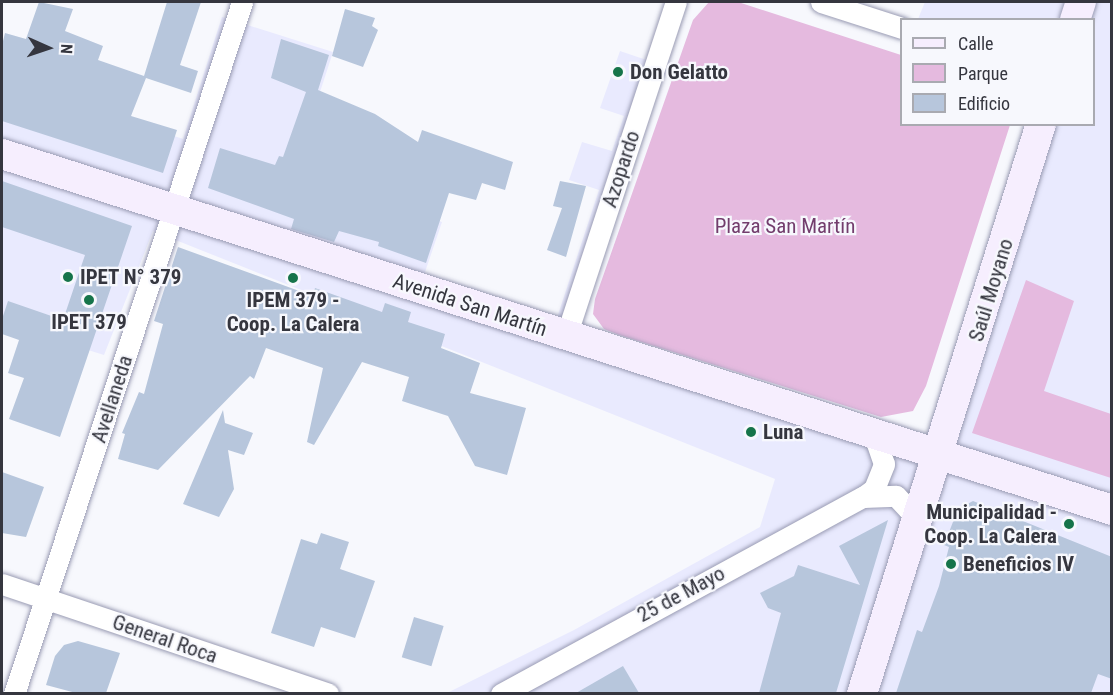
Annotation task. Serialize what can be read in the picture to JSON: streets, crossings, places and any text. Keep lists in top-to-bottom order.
{
  "streets": {
    "street": [
      "Azopardo",
      "Saúl Moyano",
      "Avenida San Martín",
      "Avellaneda",
      "25 de Mayo",
      "General Roca"
    ]
  },
  "crossings": [
    ["Azopardo", "Avenida San Martín"],
    ["Saúl Moyano", "Avenida San Martín"],
    ["Avenida San Martín", "Avellaneda"],
    ["Avenida San Martín", "25 de Mayo"],
    ["Avellaneda", "General Roca"]
  ],
  "parks": ["Plaza San Martín"],
  "places": [
    "Don Gelatto",
    "IPET N° 379",
    "IPEM 379 - Coop. La Calera",
    "IPET 379",
    "Luna",
    "Municipalidad - Coop. La Calera",
    "Beneficios IV"
  ],
  "legend": ["Calle", "Parque", "Edificio"],
  "north": "right"
}
